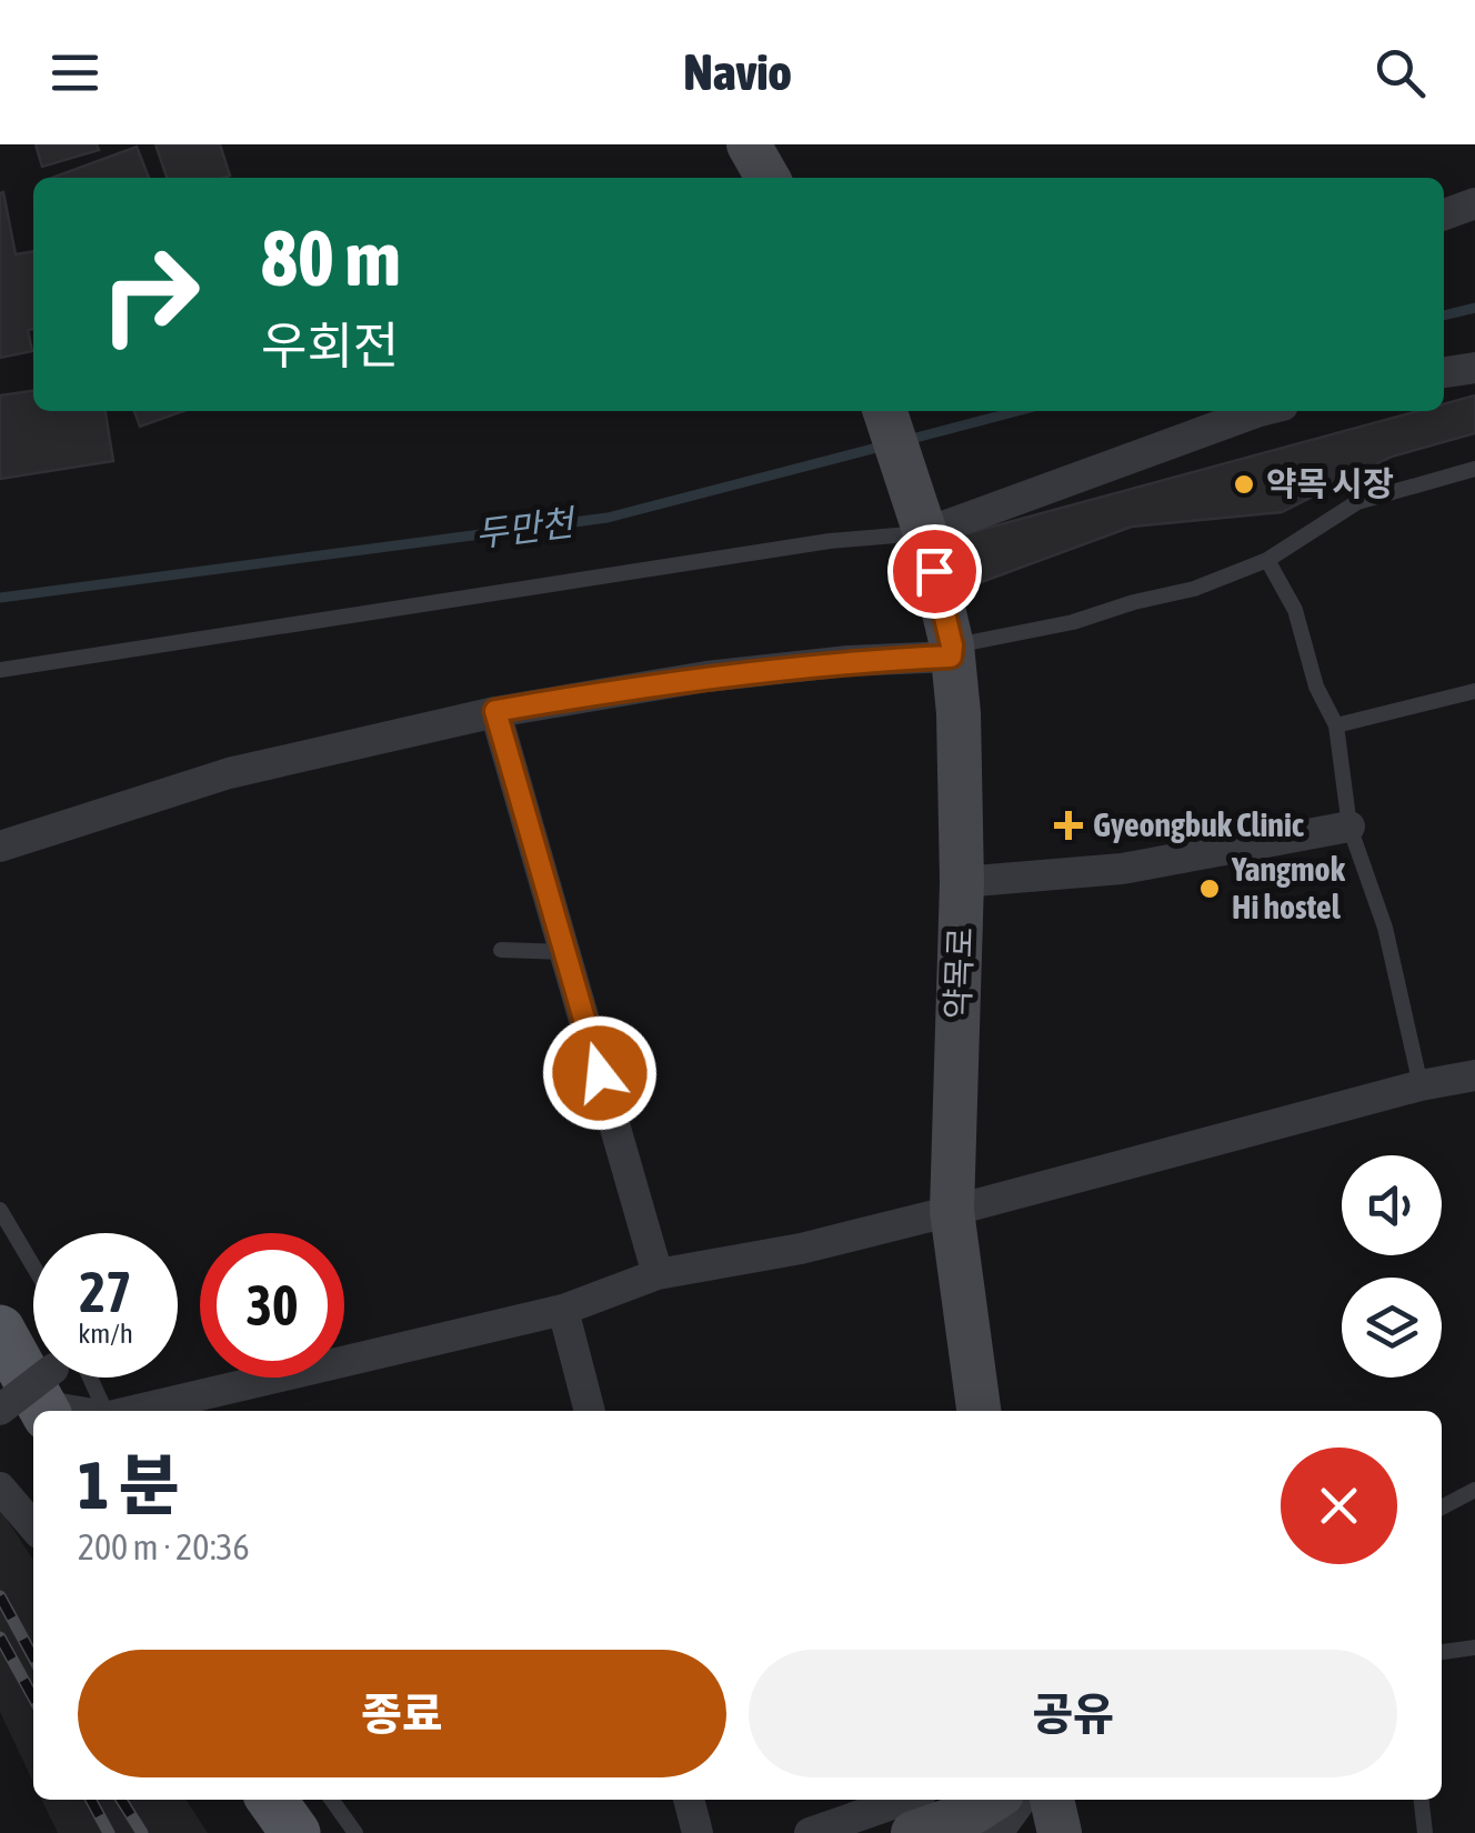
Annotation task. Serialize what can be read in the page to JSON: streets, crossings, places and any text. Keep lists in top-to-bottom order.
{
  "streets": {
    "street": ["약목로"]
  },
  "water": ["두만천"],
  "places": {
    "other": ["약목 시장", "Yangmok Hi hostel"],
    "health": ["Gyeongbuk Clinic"]
  },
  "page": {
    "header": "Navio",
    "turn": ["80 m", "우회전"],
    "speed": "27 km/h",
    "limit": "30",
    "heading": ["1 분", "200 m · 20:36"],
    "buttons": ["종료", "공유"]
  }
}
